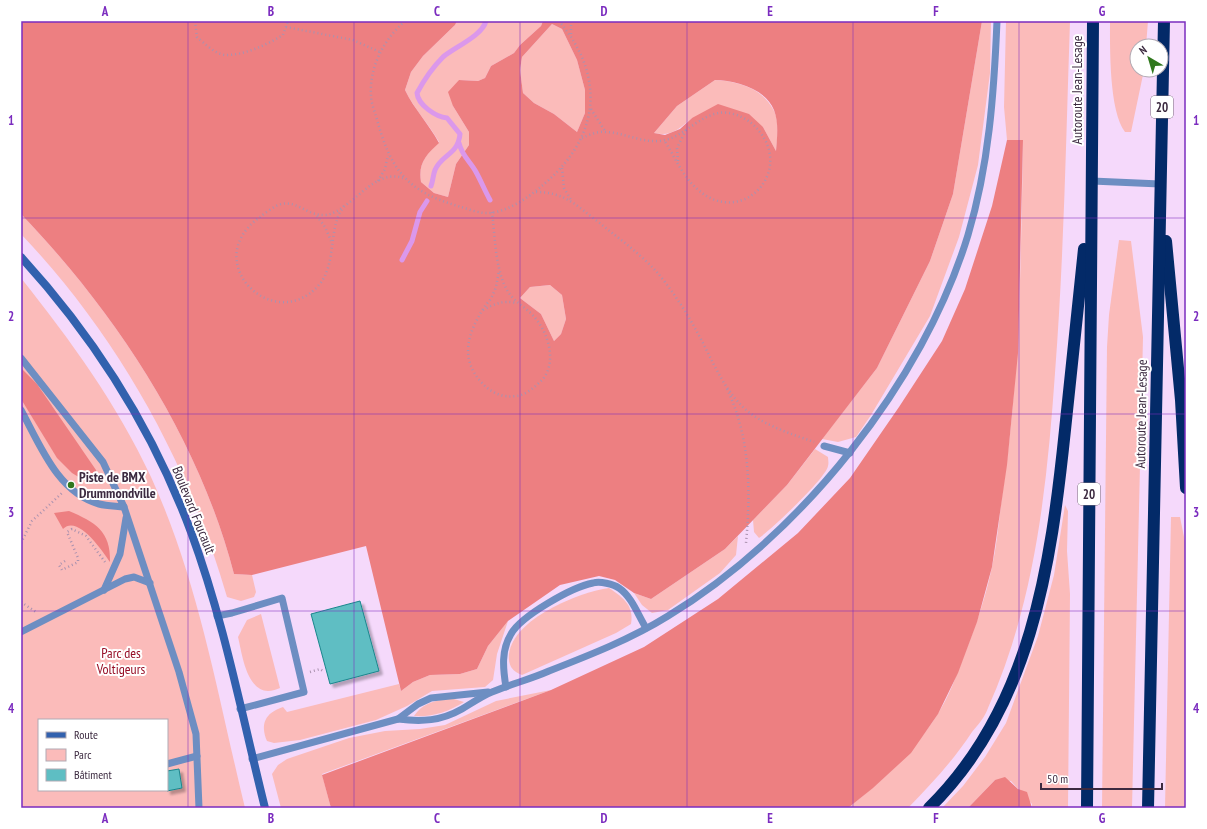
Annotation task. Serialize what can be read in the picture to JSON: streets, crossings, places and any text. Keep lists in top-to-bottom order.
{
  "streets": {
    "highway": ["Autoroute Jean-Lesage", "20"],
    "street": ["Boulevard Foucault"]
  },
  "parks": ["Parc des Voltigeurs"],
  "places": ["Piste de BMX Drummondville"],
  "legend": ["Route", "Parc", "Bâtiment"],
  "scale_bar": "50 m",
  "north": "top left",
  "grid": {
    "columns": [
      "A",
      "B",
      "C",
      "D",
      "E",
      "F",
      "G"
    ],
    "rows": [
      "1",
      "2",
      "3",
      "4"
    ]
  }
}
